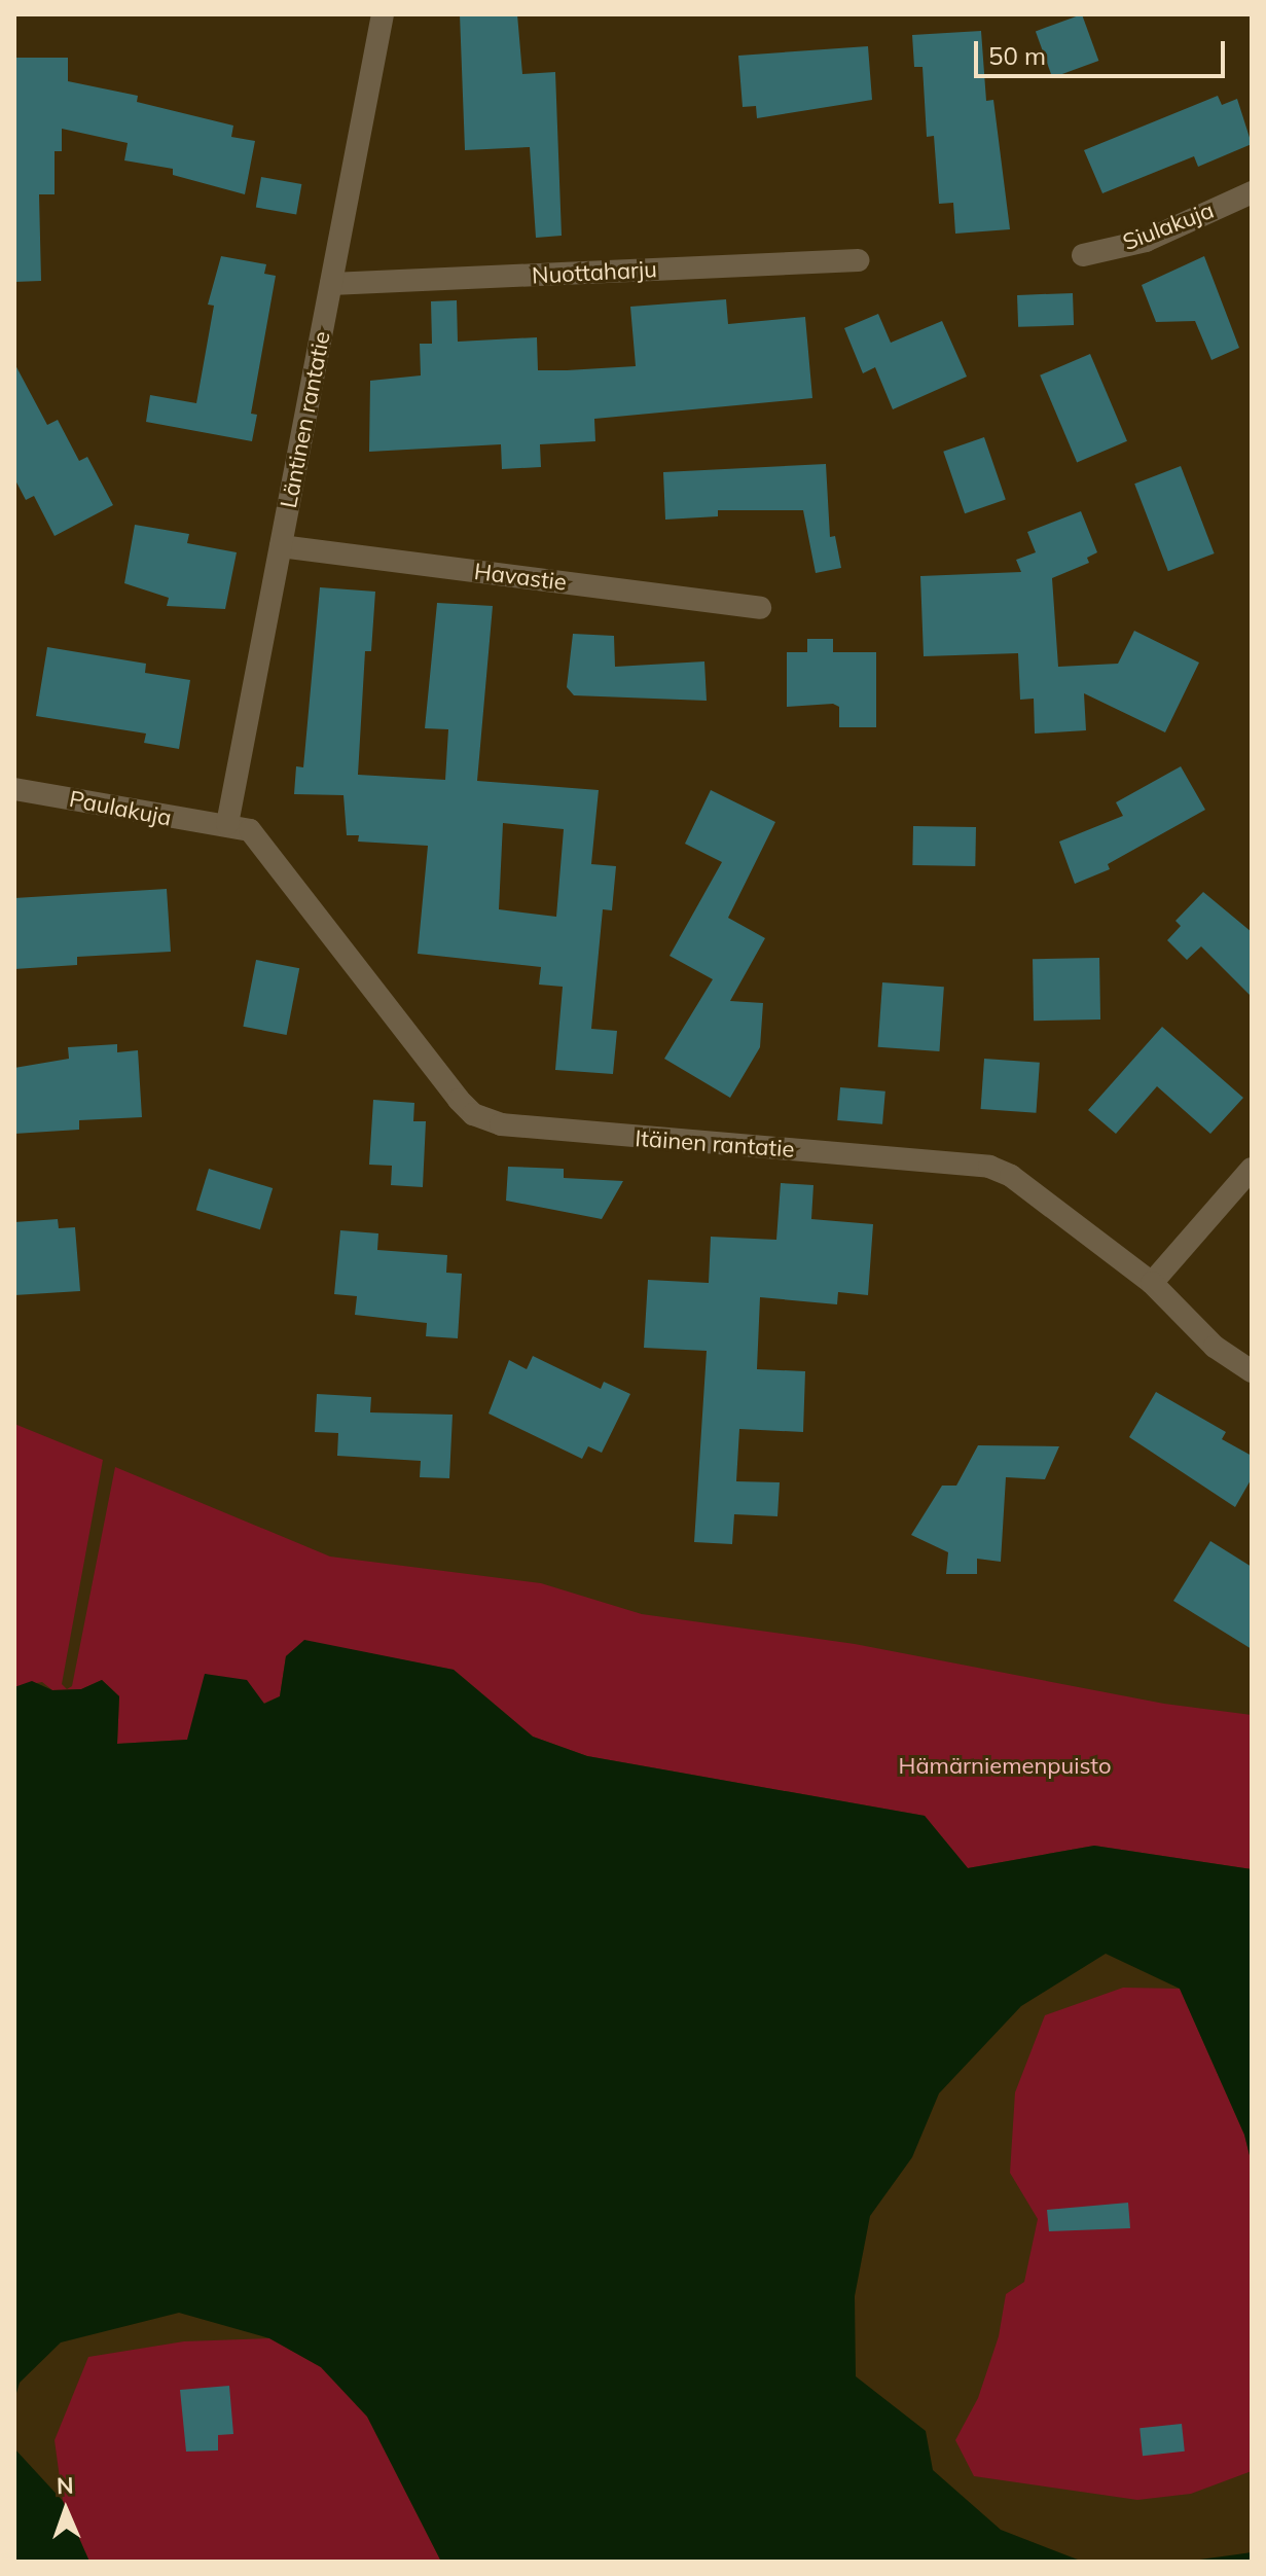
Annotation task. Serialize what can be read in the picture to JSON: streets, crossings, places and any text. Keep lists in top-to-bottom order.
{
  "streets": {
    "street": [
      "Siulakuja",
      "Nuottaharju",
      "Läntinen rantatie",
      "Havastie",
      "Paulakuja",
      "Itäinen rantatie"
    ]
  },
  "crossings": [
    ["Nuottaharju", "Läntinen rantatie"],
    ["Läntinen rantatie", "Havastie"],
    ["Läntinen rantatie", "Paulakuja"],
    ["Läntinen rantatie", "Itäinen rantatie"],
    ["Paulakuja", "Itäinen rantatie"]
  ],
  "parks": ["Hämärniemenpuisto"],
  "scale_bar": "50 m",
  "north": "top"
}
